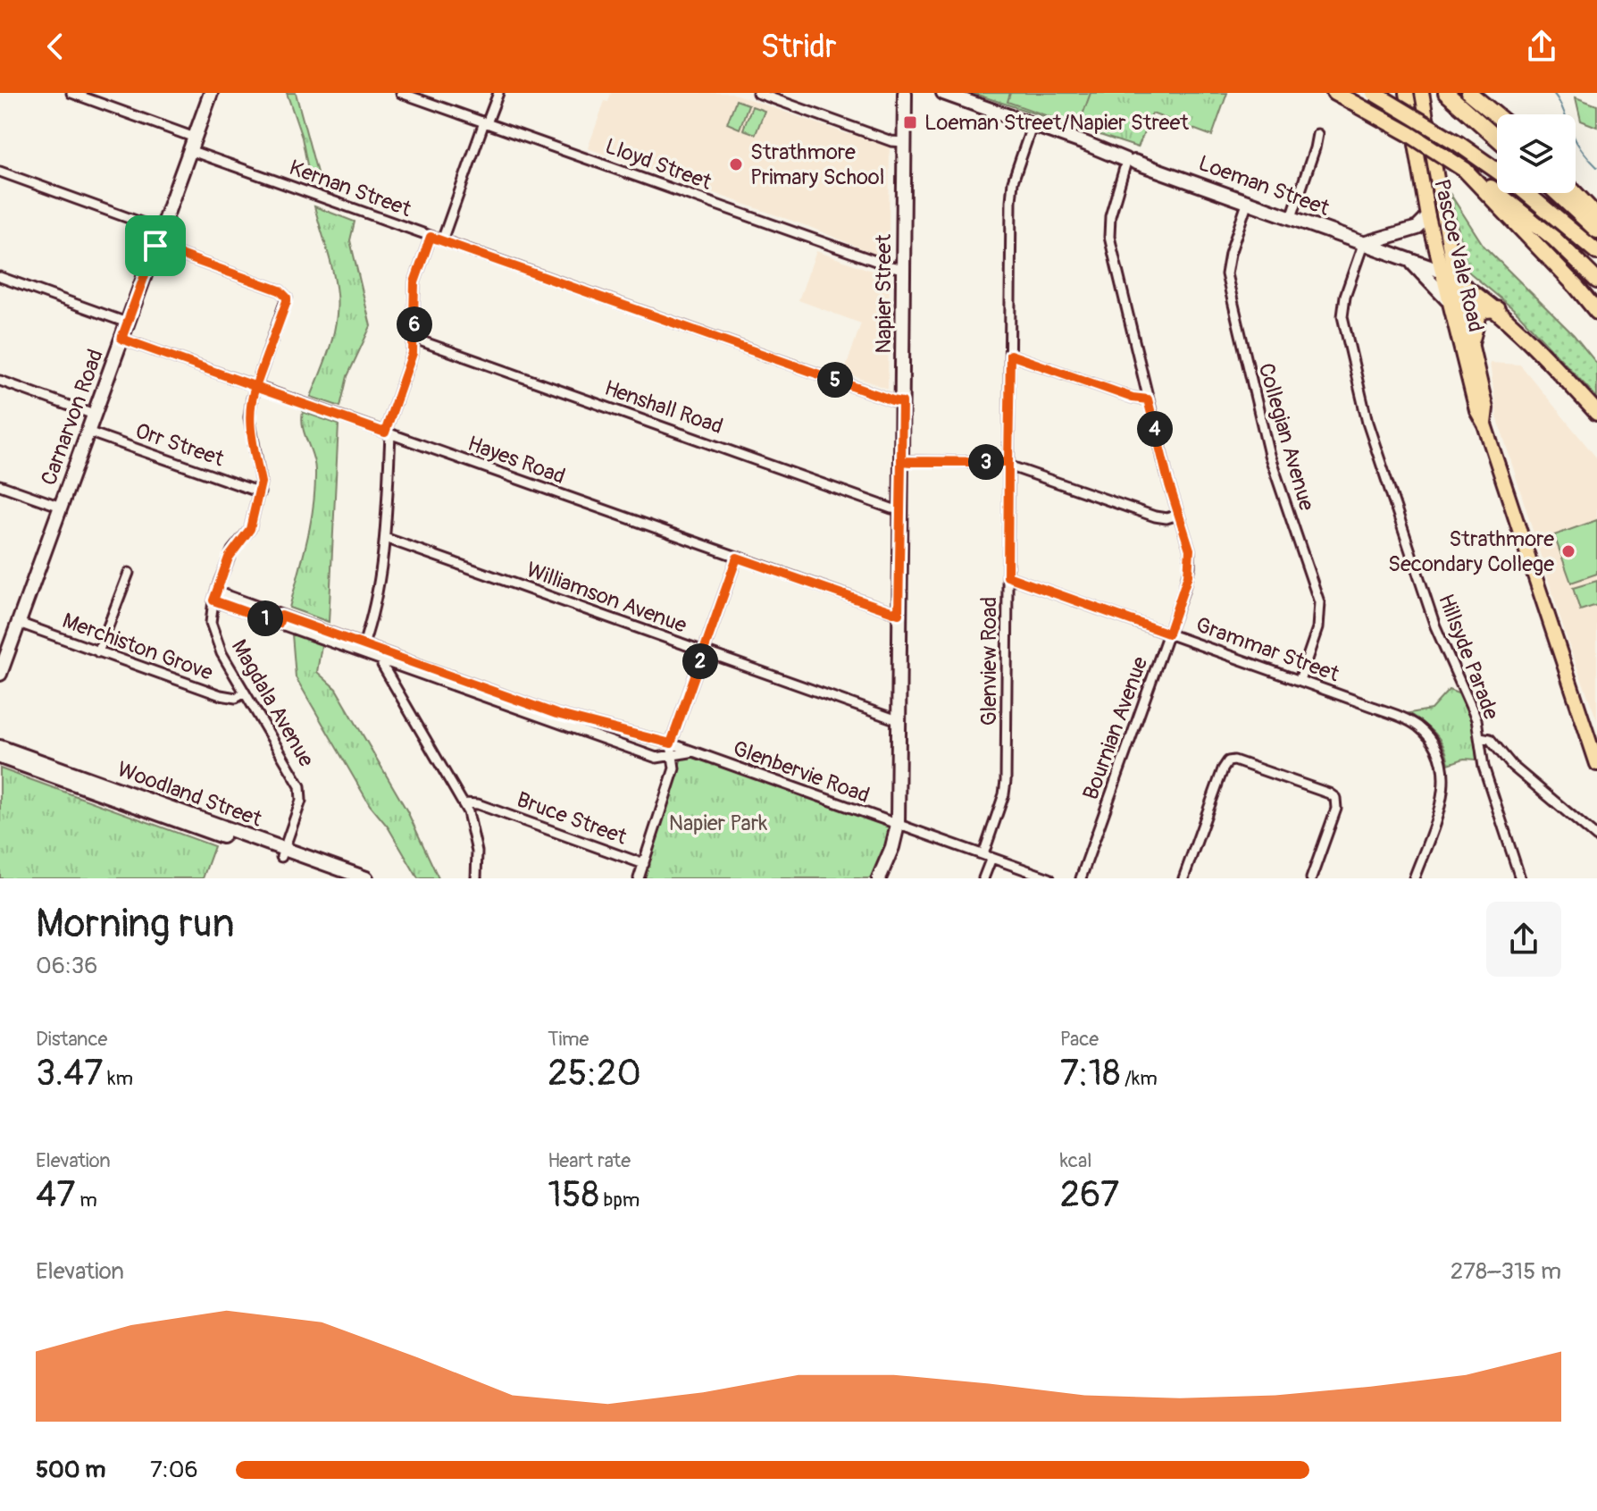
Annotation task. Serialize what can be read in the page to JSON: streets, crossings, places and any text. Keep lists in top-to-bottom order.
{
  "streets": {
    "main road": ["Pascoe Vale Road"],
    "street": [
      "Lloyd Street",
      "Loeman Street",
      "Kernan Street",
      "Napier Street",
      "Henshall Road",
      "Carnarvon Road",
      "Collegian Avenue",
      "Orr Street",
      "Hayes Road",
      "Williamson Avenue",
      "Merchiston Grove",
      "Grammar Street",
      "Hillsyde Parade",
      "Glenview Road",
      "Magdala Avenue",
      "Bournian Avenue",
      "Glenbervie Road",
      "Woodland Street",
      "Bruce Street"
    ]
  },
  "crossings": [
    ["Lloyd Street", "Napier Street"],
    ["Loeman Street", "Pascoe Vale Road"],
    ["Loeman Street", "Collegian Avenue"],
    ["Loeman Street", "Hillsyde Parade"],
    ["Loeman Street", "Glenview Road"],
    ["Loeman Street", "Bournian Avenue"],
    ["Kernan Street", "Napier Street"],
    ["Kernan Street", "Carnarvon Road"],
    ["Napier Street", "Henshall Road"],
    ["Napier Street", "Hayes Road"],
    ["Napier Street", "Williamson Avenue"],
    ["Napier Street", "Glenbervie Road"],
    ["Carnarvon Road", "Orr Street"],
    ["Carnarvon Road", "Hayes Road"],
    ["Carnarvon Road", "Merchiston Grove"],
    ["Carnarvon Road", "Magdala Avenue"],
    ["Collegian Avenue", "Grammar Street"],
    ["Orr Street", "Magdala Avenue"],
    ["Hayes Road", "Magdala Avenue"],
    ["Merchiston Grove", "Magdala Avenue"],
    ["Grammar Street", "Glenview Road"],
    ["Grammar Street", "Bournian Avenue"],
    ["Glenview Road", "Glenbervie Road"],
    ["Magdala Avenue", "Glenbervie Road"],
    ["Magdala Avenue", "Woodland Street"]
  ],
  "parks": ["Napier Park"],
  "places": {
    "transit": ["Loeman Street/Napier Street"],
    "other": ["Strathmore Primary School", "Strathmore Secondary College"]
  },
  "page": {
    "header": "Stridr",
    "pins": [
      "6",
      "5",
      "4",
      "3",
      "1",
      "2"
    ],
    "heading": ["Morning run", "06:36"],
    "stats": [
      ["Distance", "3.47 km"],
      ["Time", "25:20"],
      ["Pace", "7:18 /km"],
      ["Elevation", "47 m"],
      ["Heart rate", "158 bpm"],
      ["kcal", "267"]
    ],
    "chart": ["Elevation", "278–315 m"],
    "list": [
      {
        "name": "500 m",
        "note": "7:06"
      }
    ]
  }
}
